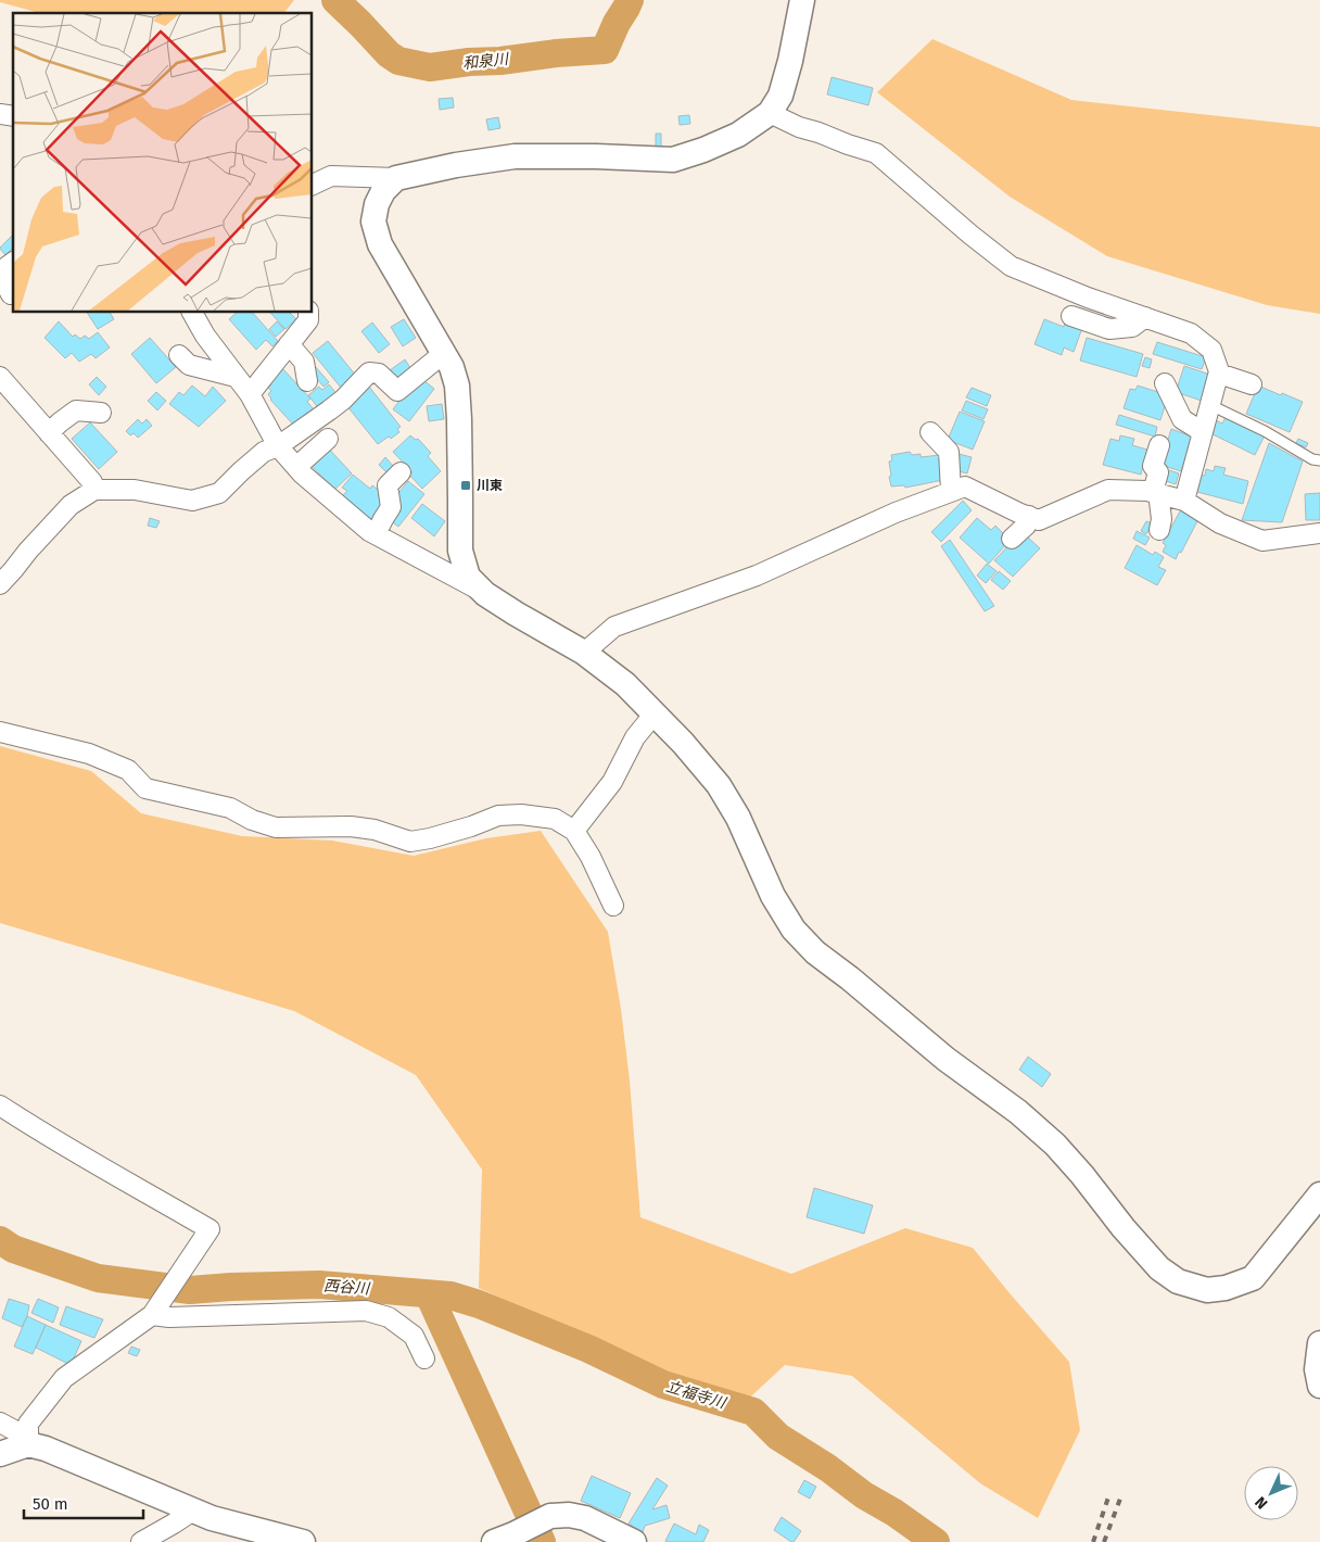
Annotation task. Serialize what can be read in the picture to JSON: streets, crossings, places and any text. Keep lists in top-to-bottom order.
{
  "water": ["和泉川", "西谷川", "立福寺川"],
  "places": {
    "transit": ["川東"]
  },
  "scale_bar": "50 m",
  "north": "bottom left"
}
